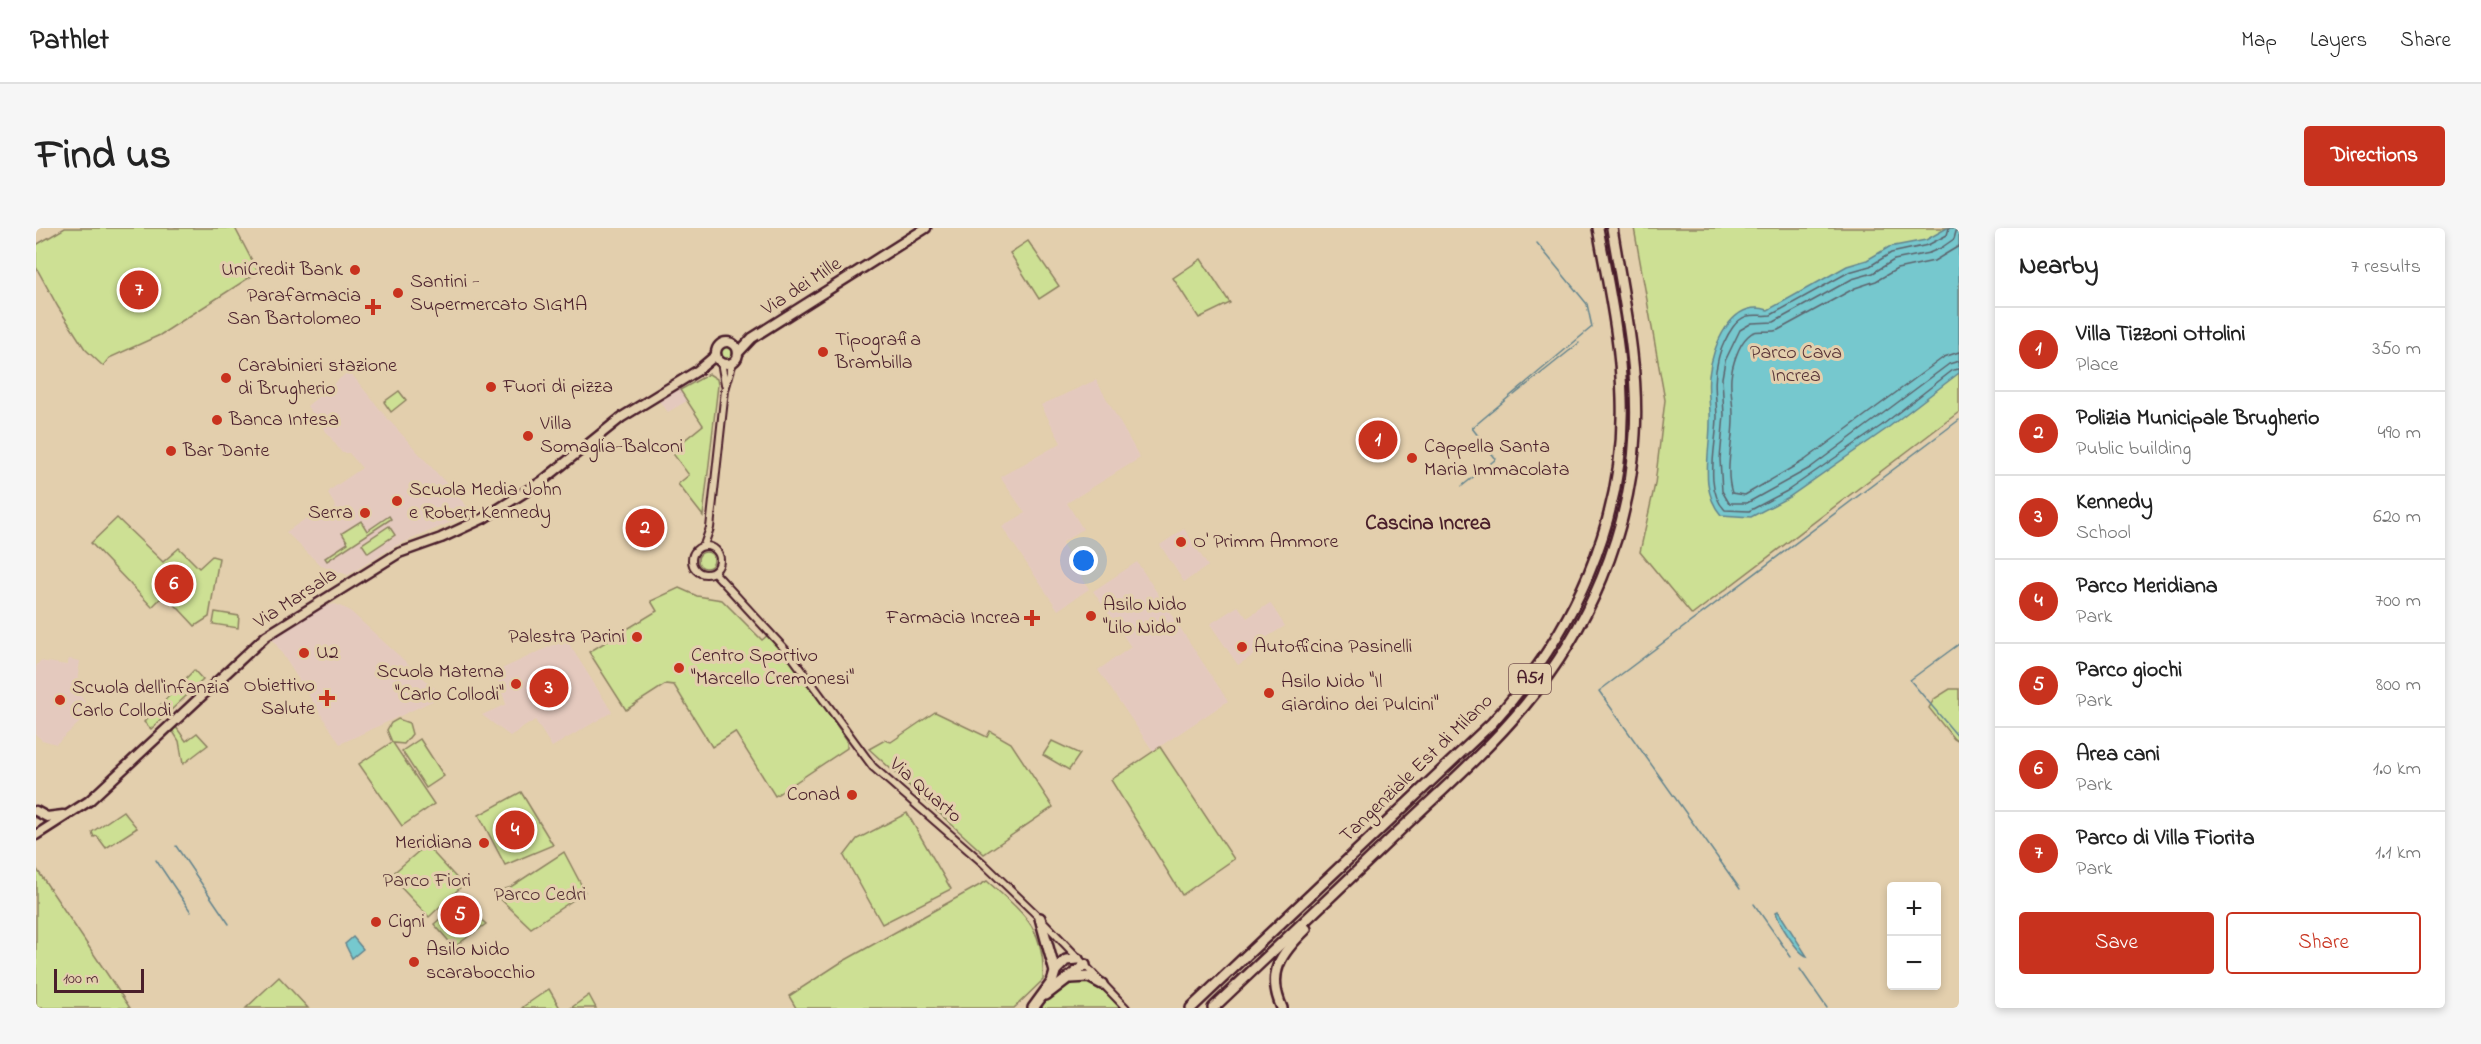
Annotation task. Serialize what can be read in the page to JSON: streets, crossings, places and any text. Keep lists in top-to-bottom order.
{
  "streets": {
    "highway": ["A51", "Tangenziale Est di Milano"],
    "main road": ["Via dei Mille", "Via Marsala"],
    "street": ["Via Quarto"]
  },
  "crossings": [
    ["Via dei Mille", "Via Marsala"]
  ],
  "districts": ["Cascina Increa"],
  "parks": ["Parco Cava Increa", "Parco Fiori", "Parco Cedri"],
  "places": {
    "other": [
      "UniCredit Bank",
      "Santini - Supermercato SIGMA",
      "Tipografia Brambilla",
      "Carabinieri stazione di Brugherio",
      "Fuori di pizza",
      "Banca Intesa",
      "Villa Somaglia-Balconi",
      "Bar Dante",
      "Cappella Santa Maria Immacolata",
      "Scuola Media John e Robert Kennedy",
      "Serra",
      "O' Primm Ammore",
      "Asilo Nido \"Lilo Nido\"",
      "Palestra Parini",
      "Autofficina Pasinelli",
      "U2",
      "Centro Sportivo \"Marcello Cremonesi\"",
      "Scuola Materna \"Carlo Collodi\"",
      "Asilo Nido \"Il Giardino dei Pulcini\"",
      "Scuola dell'infanzia Carlo Collodi",
      "Conad",
      "Meridiana",
      "Cigni",
      "Asilo Nido scarabocchio"
    ],
    "health": ["Parafarmacia San Bartolomeo", "Farmacia Increa", "Obiettivo Salute"]
  },
  "scale_bar": "100 m",
  "page": {
    "header": "Pathlet",
    "nav": ["Map", "Layers", "Share"],
    "title": "Find us",
    "buttons": [
      "Directions",
      ["Save", "Share"]
    ],
    "heading": ["Nearby", "7 results"],
    "pins": [
      "7",
      "1",
      "2",
      "6",
      "3",
      "4",
      "5"
    ],
    "list": [
      {
        "mark": "1",
        "name": "Villa Tizzoni Ottolini",
        "note": "Place",
        "value": "350 m"
      },
      {
        "mark": "2",
        "name": "Polizia Municipale Brugherio",
        "note": "Public building",
        "value": "490 m"
      },
      {
        "mark": "3",
        "name": "Kennedy",
        "note": "School",
        "value": "620 m"
      },
      {
        "mark": "4",
        "name": "Parco Meridiana",
        "note": "Park",
        "value": "700 m"
      },
      {
        "mark": "5",
        "name": "Parco giochi",
        "note": "Park",
        "value": "800 m"
      },
      {
        "mark": "6",
        "name": "Area cani",
        "note": "Park",
        "value": "1.0 km"
      },
      {
        "mark": "7",
        "name": "Parco di Villa Fiorita",
        "note": "Park",
        "value": "1.1 km"
      }
    ],
    "map_buttons": ["+", "−"],
    "scale": "100 m"
  }
}
